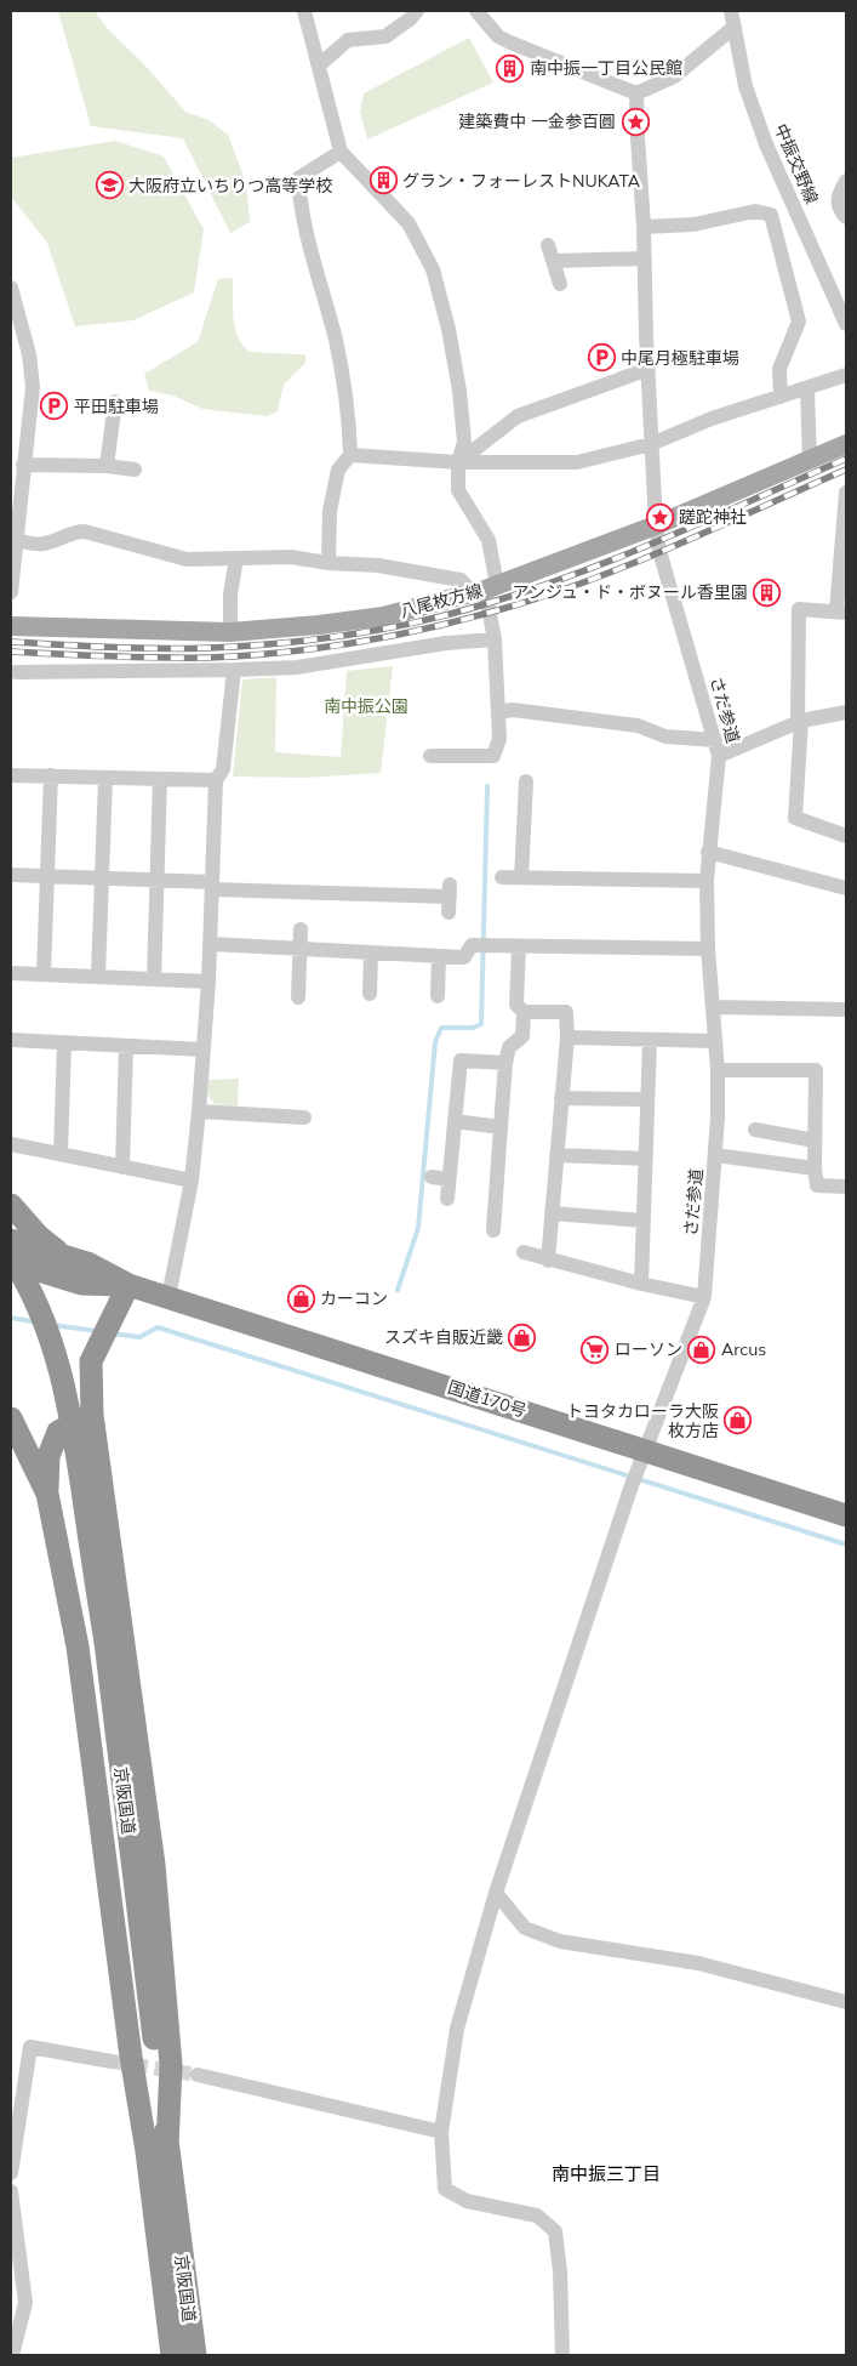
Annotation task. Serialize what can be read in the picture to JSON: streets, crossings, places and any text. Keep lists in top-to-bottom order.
{
  "streets": {
    "highway": ["国道170号", "京阪国道"],
    "main road": ["八尾枚方線"],
    "street": ["中振交野線", "さだ参道"]
  },
  "crossings": [
    ["八尾枚方線", "さだ参道"],
    ["さだ参道", "国道170号"]
  ],
  "districts": ["南中振三丁目"],
  "parks": ["南中振公園"],
  "places": {
    "building": ["南中振一丁目公民館", "グラン・フォーレストNUKATA", "アンジュ・ド・ボヌール香里園"],
    "place": ["建築費中 一金参百圓", "蹉跎神社"],
    "school or university": ["大阪府立いちりつ高等学校"],
    "parking": ["中尾月極駐車場", "平田駐車場"],
    "shop": [
      "カーコン",
      "スズキ自販近畿",
      "Arcus",
      "トヨタカローラ大阪 枚方店"
    ],
    "supermarket": ["ローソン"]
  }
}
